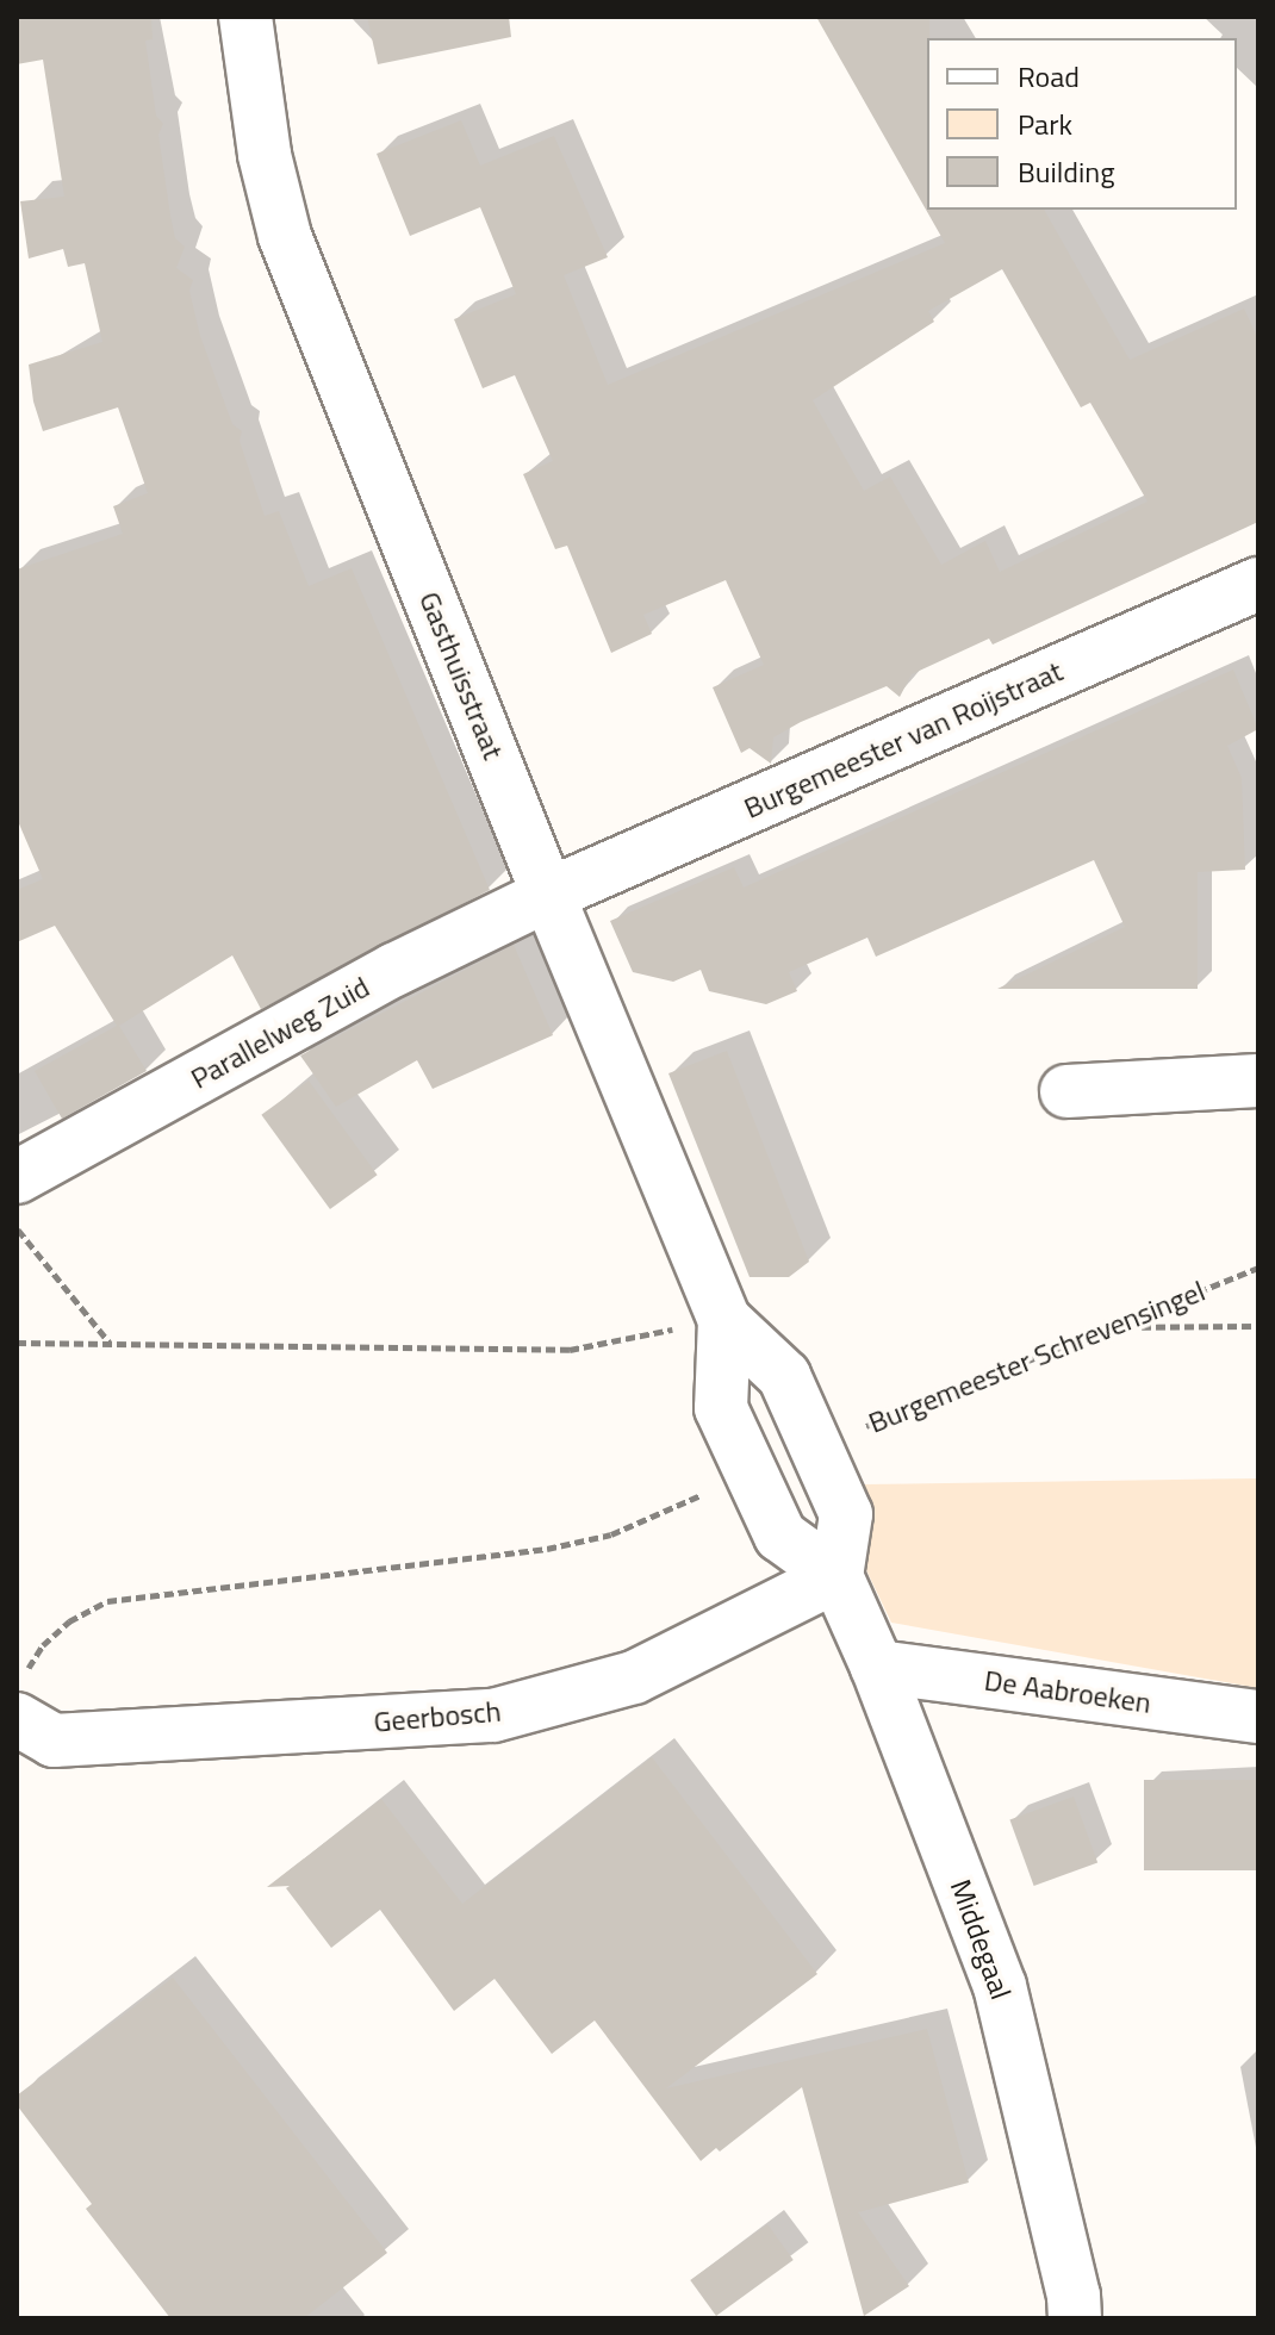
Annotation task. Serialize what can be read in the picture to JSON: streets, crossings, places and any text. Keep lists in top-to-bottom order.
{
  "streets": {
    "street": [
      "Gasthuisstraat",
      "Burgemeester van Roijstraat",
      "Parallelweg Zuid",
      "De Aabroeken",
      "Geerbosch",
      "Middegaal"
    ],
    "path": ["Burgemeester Schrevensingel"]
  },
  "crossings": [
    ["Gasthuisstraat", "Burgemeester van Roijstraat"],
    ["Gasthuisstraat", "Parallelweg Zuid"],
    ["Gasthuisstraat", "Burgemeester Schrevensingel"],
    ["Burgemeester van Roijstraat", "Parallelweg Zuid"],
    ["De Aabroeken", "Middegaal"],
    ["Geerbosch", "Middegaal"]
  ],
  "legend": ["Road", "Park", "Building"]
}
